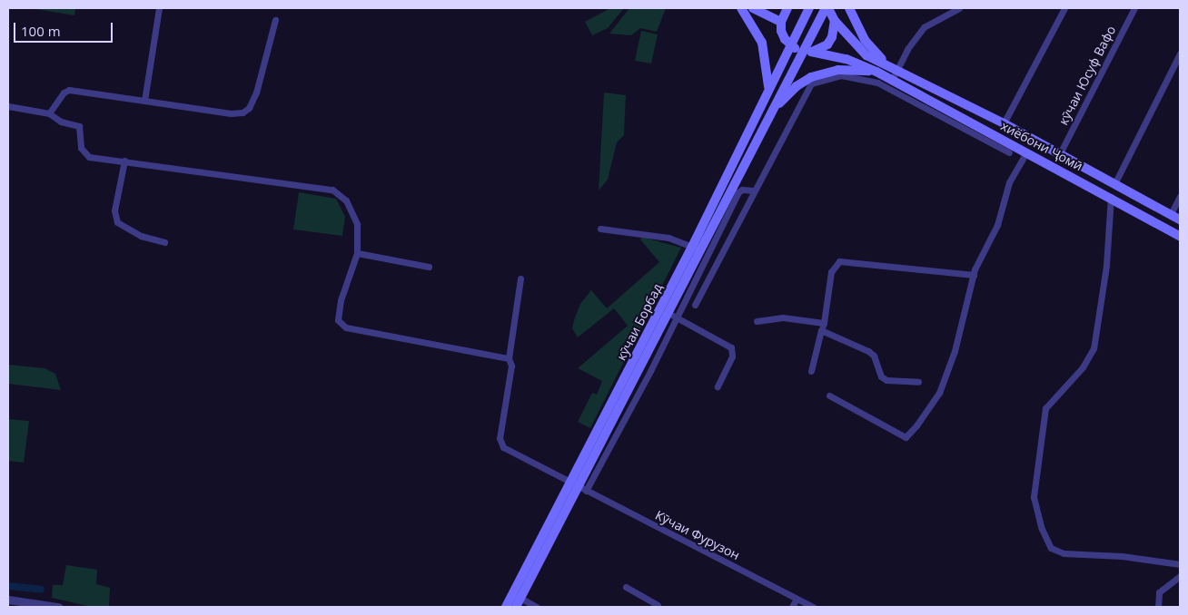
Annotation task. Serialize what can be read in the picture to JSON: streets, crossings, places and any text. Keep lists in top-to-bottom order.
{
  "streets": {
    "main road": ["хиёбони Ҷомӣ", "кӯчаи Борбад"],
    "street": ["кӯчаи Юсуф Вафо", "Кӯчаи Фурузон"]
  },
  "crossings": [
    ["кӯчаи Юсуф Вафо", "хиёбони Ҷомӣ"],
    ["хиёбони Ҷомӣ", "кӯчаи Борбад"],
    ["кӯчаи Борбад", "Кӯчаи Фурузон"]
  ],
  "scale_bar": "100 m"
}
